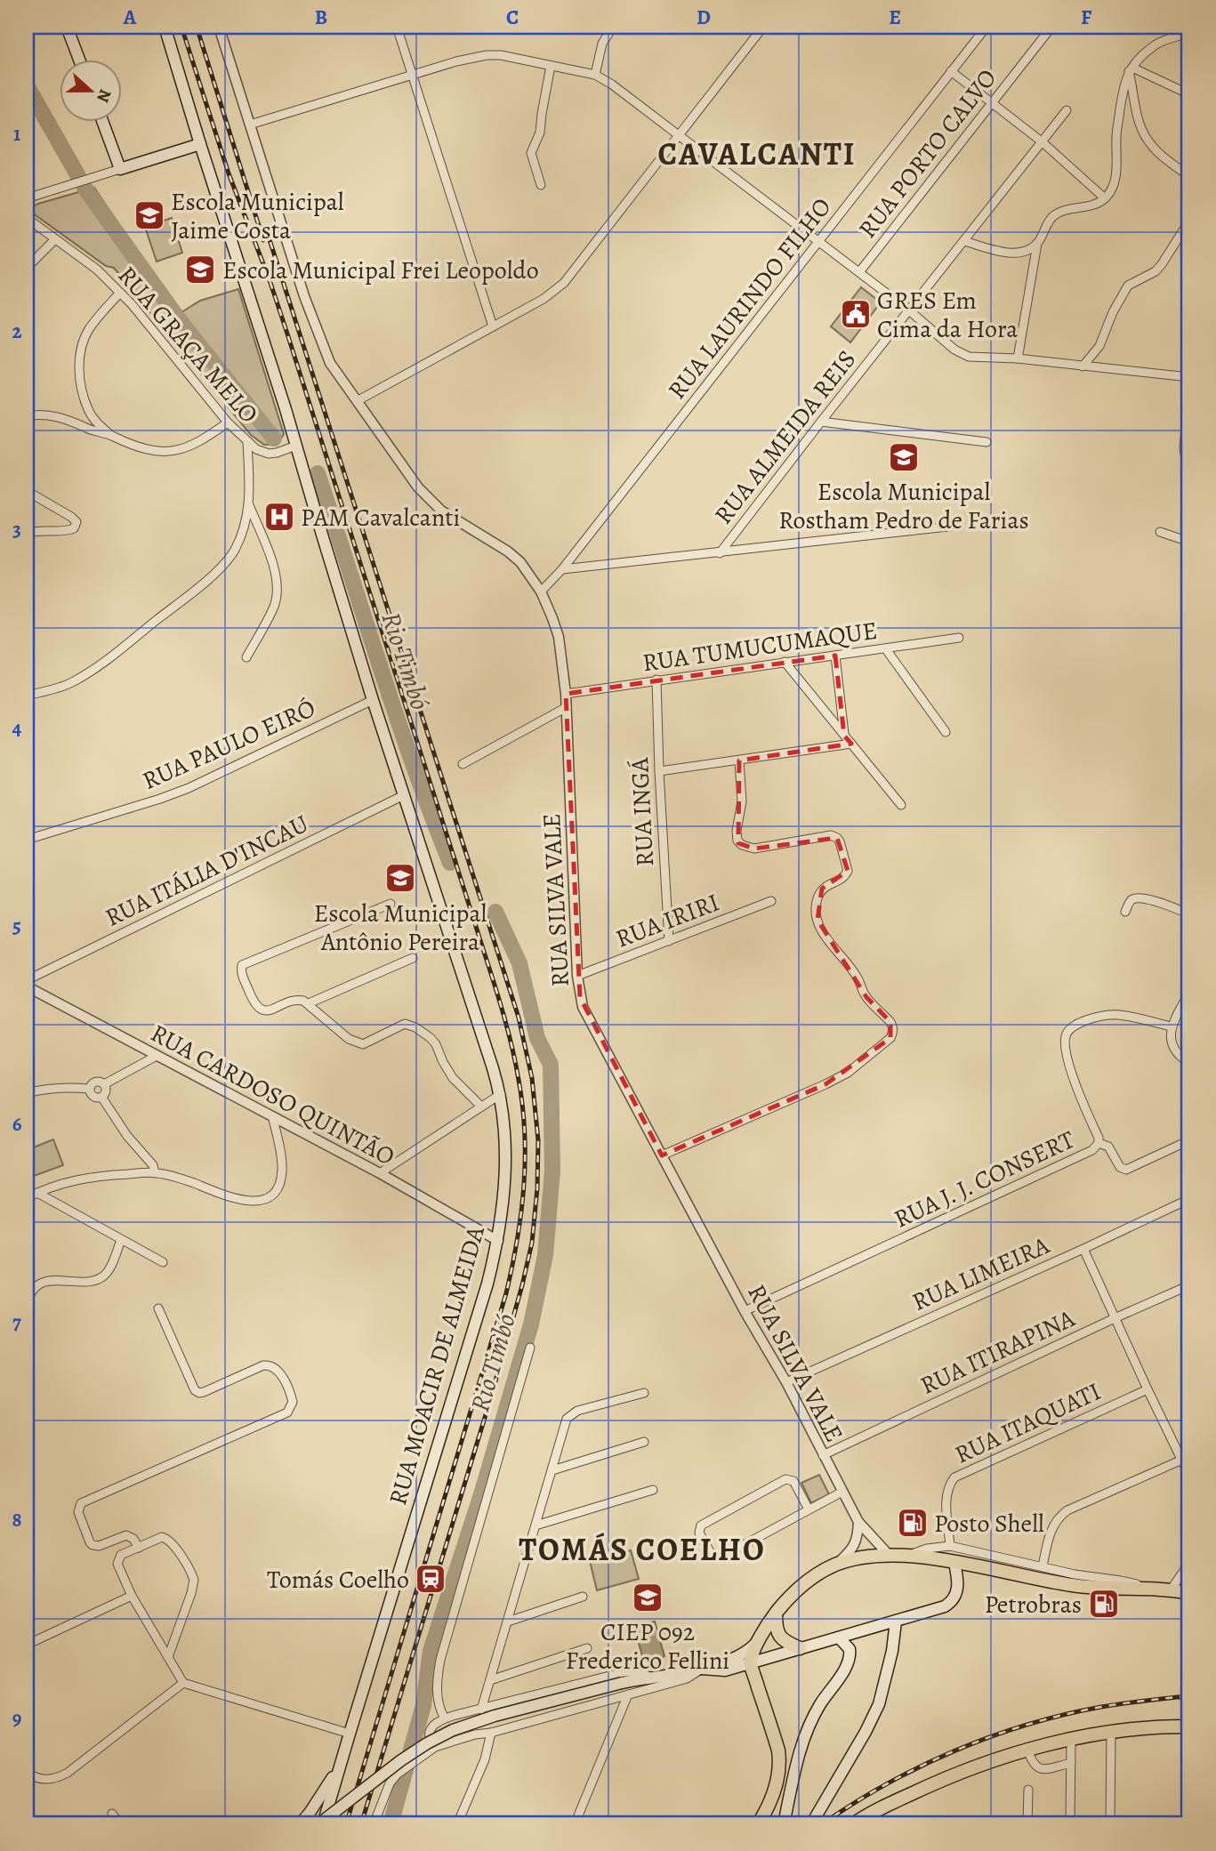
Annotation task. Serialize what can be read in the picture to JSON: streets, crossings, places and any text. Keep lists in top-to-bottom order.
{
  "streets": {
    "main road": ["RUA MOACIR DE ALMEIDA"],
    "street": [
      "RUA PORTO CALVO",
      "RUA LAURINDO FILHO",
      "RUA GRAÇA MELO",
      "RUA ALMEIDA REIS",
      "RUA TUMUCUMAQUE",
      "RUA PAULO EIRÓ",
      "RUA INGÁ",
      "RUA ITÁLIA D'INCAU",
      "RUA SILVA VALE",
      "RUA IRIRI",
      "RUA CARDOSO QUINTÃO",
      "RUA J. J. CONSERT",
      "RUA LIMEIRA",
      "RUA ITIRAPINA",
      "RUA ITAQUATI"
    ]
  },
  "crossings": [
    ["RUA LAURINDO FILHO", "RUA SILVA VALE"],
    ["RUA GRAÇA MELO", "RUA MOACIR DE ALMEIDA"],
    ["RUA TUMUCUMAQUE", "RUA INGÁ"],
    ["RUA TUMUCUMAQUE", "RUA SILVA VALE"],
    ["RUA PAULO EIRÓ", "RUA MOACIR DE ALMEIDA"],
    ["RUA INGÁ", "RUA IRIRI"],
    ["RUA ITÁLIA D'INCAU", "RUA MOACIR DE ALMEIDA"],
    ["RUA SILVA VALE", "RUA IRIRI"],
    ["RUA SILVA VALE", "RUA J. J. CONSERT"],
    ["RUA SILVA VALE", "RUA LIMEIRA"],
    ["RUA SILVA VALE", "RUA ITIRAPINA"],
    ["RUA CARDOSO QUINTÃO", "RUA MOACIR DE ALMEIDA"]
  ],
  "districts": ["CAVALCANTI", "TOMÁS COELHO"],
  "water": ["Rio Timbó"],
  "places": {
    "school or university": [
      "Escola Municipal Jaime Costa",
      "Escola Municipal Frei Leopoldo",
      "Escola Municipal Rostham Pedro de Farias",
      "Escola Municipal Antônio Pereira",
      "CIEP 092 Frederico Fellini"
    ],
    "public building": ["GRES Em Cima da Hora"],
    "hospital": ["PAM Cavalcanti"],
    "fuel station": ["Posto Shell", "Petrobras"],
    "station": ["Tomás Coelho"]
  },
  "north": "right",
  "grid": {
    "columns": [
      "A",
      "B",
      "C",
      "D",
      "E",
      "F"
    ],
    "rows": [
      "1",
      "2",
      "3",
      "4",
      "5",
      "6",
      "7",
      "8",
      "9"
    ]
  }
}
